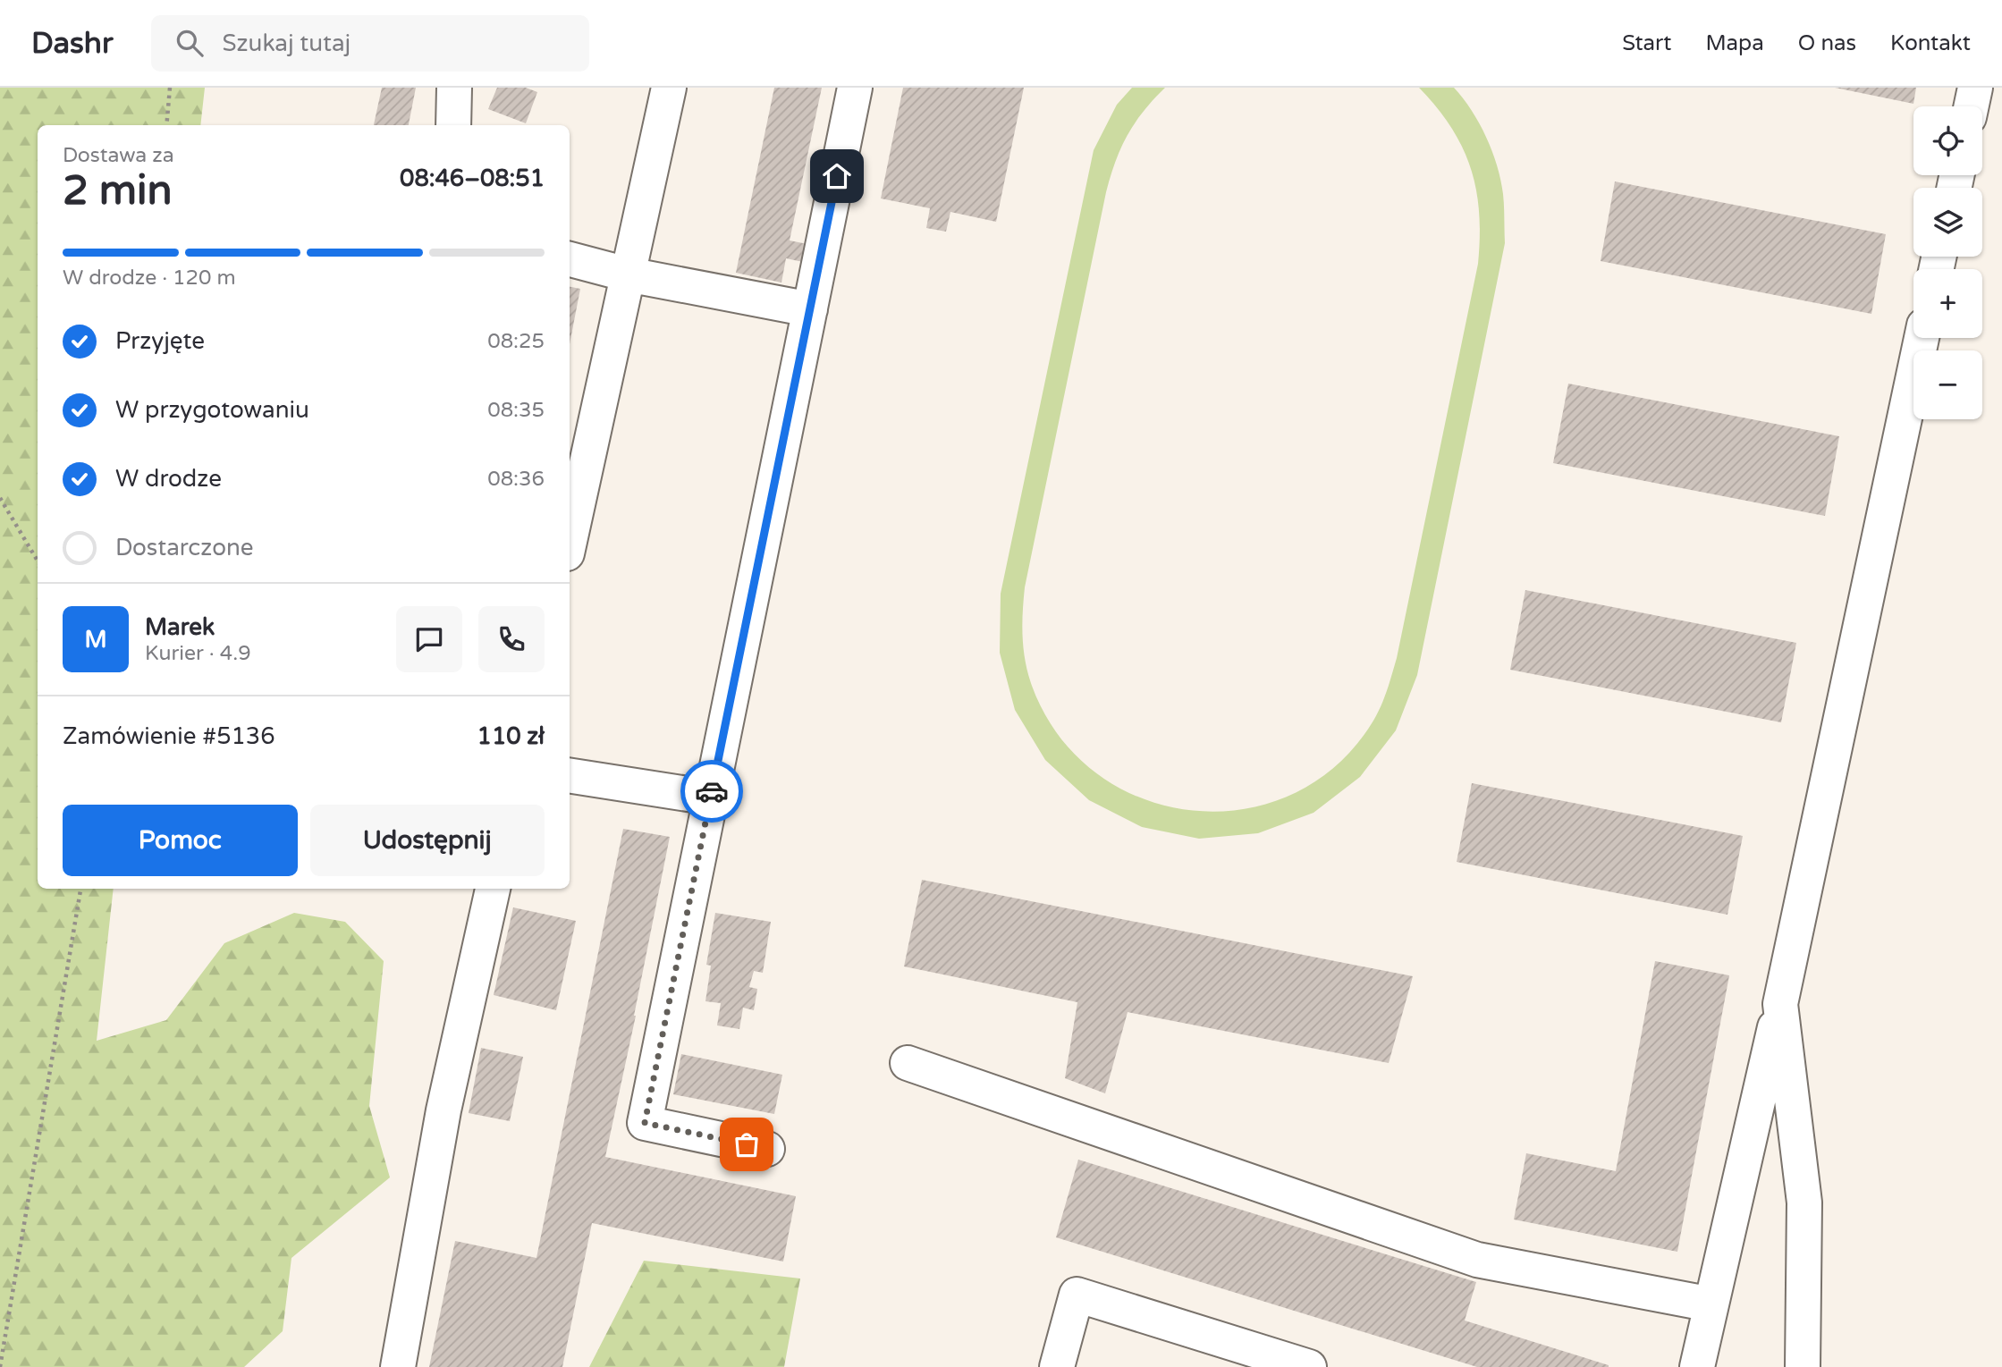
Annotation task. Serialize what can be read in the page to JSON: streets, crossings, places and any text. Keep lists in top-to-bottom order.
{
  "page": {
    "header": "Dashr",
    "search": "Szukaj tutaj",
    "nav": [
      "Start",
      "Mapa",
      "O nas",
      "Kontakt"
    ],
    "map_buttons": ["+", "−"],
    "heading": ["2 min", "Dostawa za", "08:46–08:51"],
    "panel": [
      "Marek",
      "Kurier · 4.9",
      "Zamówienie #5136",
      "110 zł"
    ],
    "bar": "W drodze · 120 m",
    "list": [
      ["Przyjęte", "08:25"],
      ["W przygotowaniu", "08:35"],
      ["W drodze", "08:36"],
      "Dostarczone"
    ],
    "round": "M",
    "buttons": ["Pomoc", "Udostępnij"]
  }
}
